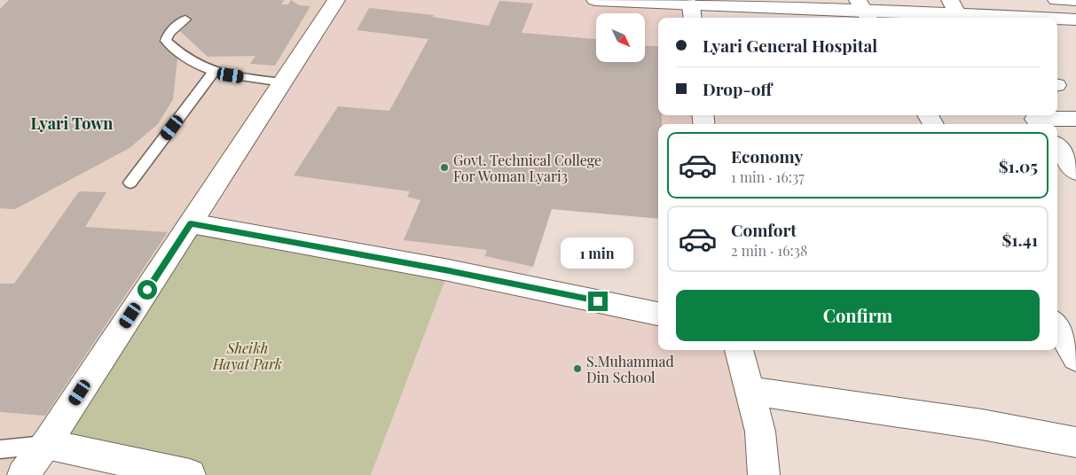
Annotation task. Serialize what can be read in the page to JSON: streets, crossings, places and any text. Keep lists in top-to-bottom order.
{
  "districts": ["Lyari Town"],
  "parks": ["Sheikh Hayat Park"],
  "places": ["Govt. Technical College For Woman Lyari3", "S.Muhammad Din School"],
  "north": "bottom right",
  "page": {
    "banner": ["Lyari General Hospital", "Drop-off"],
    "list": [
      {
        "name": "Economy",
        "note": "1 min · 16:37",
        "value": "$1.05"
      },
      {
        "name": "Comfort",
        "note": "2 min · 16:38",
        "value": "$1.41"
      }
    ],
    "bubble": "1 min",
    "buttons": "Confirm"
  }
}
